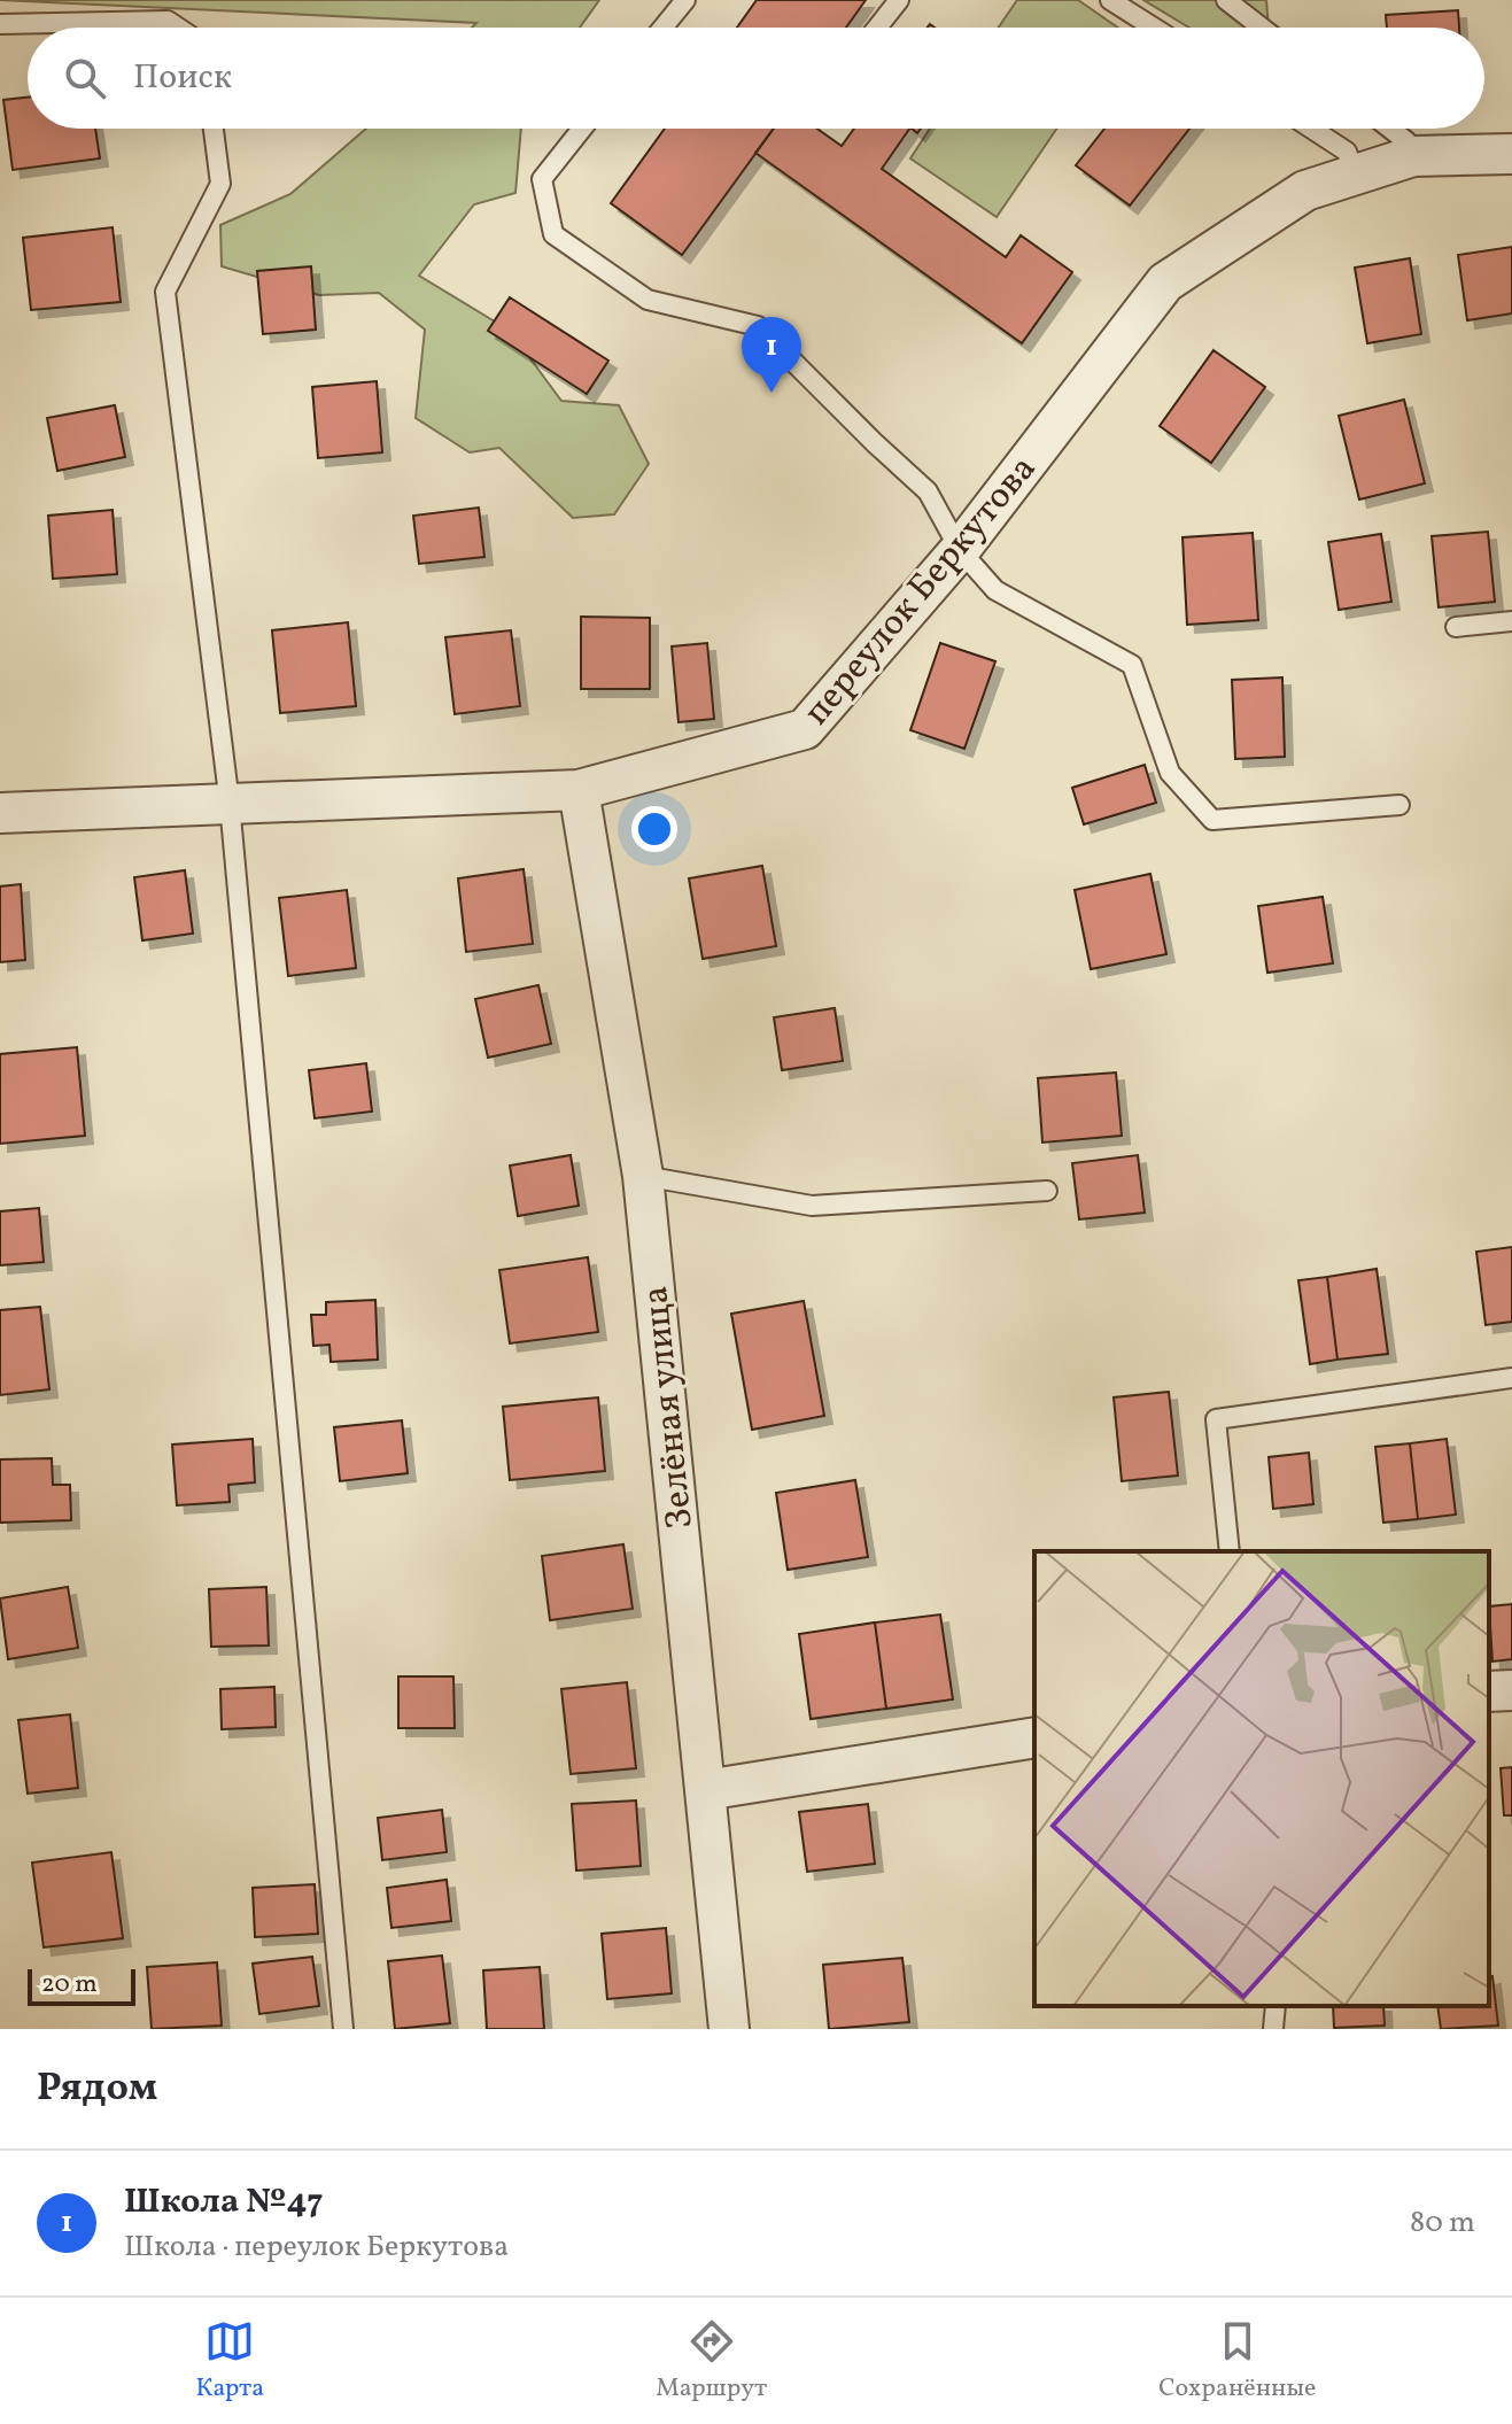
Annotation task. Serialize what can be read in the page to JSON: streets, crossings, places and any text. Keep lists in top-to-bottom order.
{
  "streets": {
    "street": ["переулок Беркутова", "Зелёная улица"]
  },
  "crossings": [
    ["переулок Беркутова", "Зелёная улица"]
  ],
  "scale_bar": "20 m",
  "page": {
    "search": "Поиск",
    "pins": "1",
    "scale": "20 m",
    "heading": "Рядом",
    "list": [
      {
        "mark": "1",
        "name": "Школа №47",
        "note": "Школа · переулок Беркутова",
        "value": "80 m"
      }
    ],
    "nav": ["Карта", "Маршрут", "Сохранённые"]
  }
}
